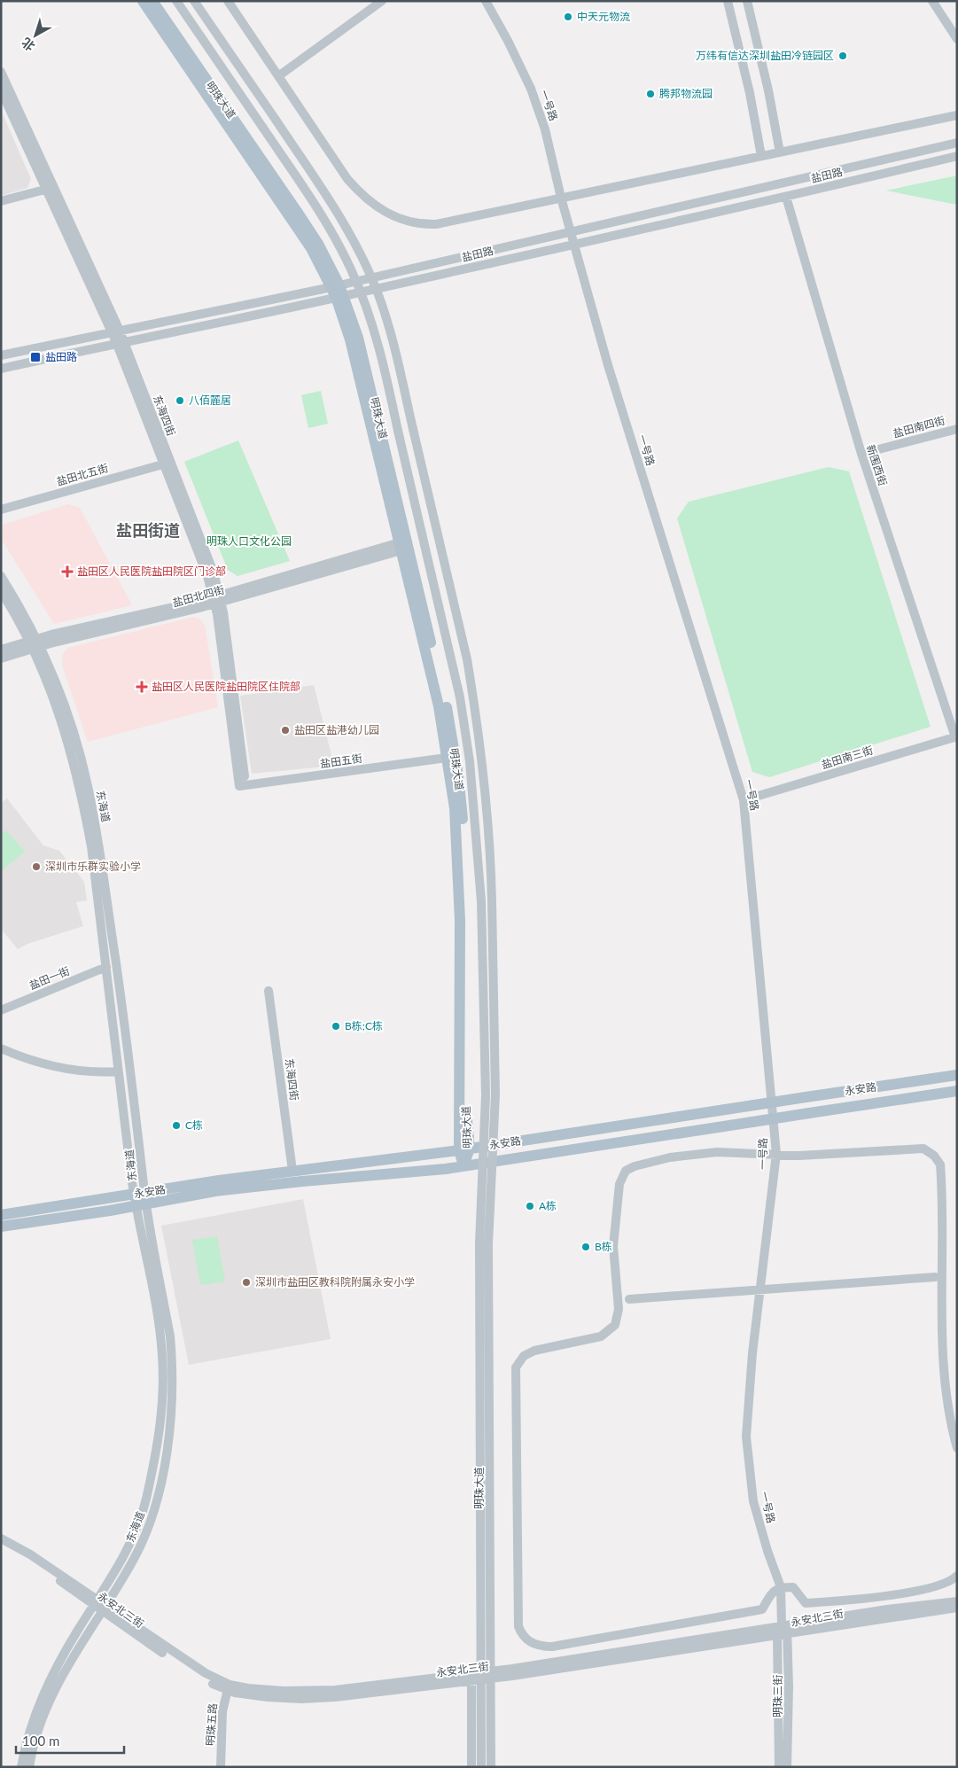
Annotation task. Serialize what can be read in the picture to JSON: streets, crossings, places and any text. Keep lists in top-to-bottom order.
{
  "streets": {
    "main road": ["明珠大道", "永安路"],
    "street": [
      "一号路",
      "盐田路",
      "东海四街",
      "盐田南四街",
      "新围西街",
      "盐田北五街",
      "盐田北四街",
      "盐田南三街",
      "盐田五街",
      "东海道",
      "盐田一街",
      "永安北三街",
      "明珠三街",
      "明珠五路"
    ]
  },
  "crossings": [
    ["明珠大道", "盐田路"],
    ["明珠大道", "盐田北四街"],
    ["明珠大道", "盐田五街"],
    ["明珠大道", "永安路"],
    ["一号路", "盐田南三街"],
    ["一号路", "永安北三街"],
    ["一号路", "明珠三街"],
    ["盐田路", "东海四街"],
    ["盐田路", "新围西街"],
    ["东海四街", "盐田北五街"],
    ["东海四街", "盐田北四街"],
    ["东海四街", "盐田五街"],
    ["东海四街", "永安路"],
    ["盐田南四街", "新围西街"],
    ["新围西街", "盐田南三街"],
    ["盐田北四街", "东海道"],
    ["东海道", "盐田一街"],
    ["东海道", "永安路"],
    ["东海道", "永安北三街"],
    ["永安北三街", "明珠三街"],
    ["永安北三街", "明珠五路"]
  ],
  "districts": ["盐田街道"],
  "parks": ["明珠人口文化公园"],
  "places": {
    "other": [
      "中天元物流",
      "万纬有信达深圳盐田冷链园区",
      "腾邦物流园",
      "八佰麓居",
      "盐田区盐港幼儿园",
      "深圳市乐群实验小学",
      "B栋;C栋",
      "C栋",
      "A栋",
      "B栋",
      "深圳市盐田区教科院附属永安小学"
    ],
    "transit": ["盐田路"],
    "health": ["盐田区人民医院盐田院区门诊部", "盐田区人民医院盐田院区住院部"]
  },
  "scale_bar": "100 m",
  "north": "bottom left"
}
